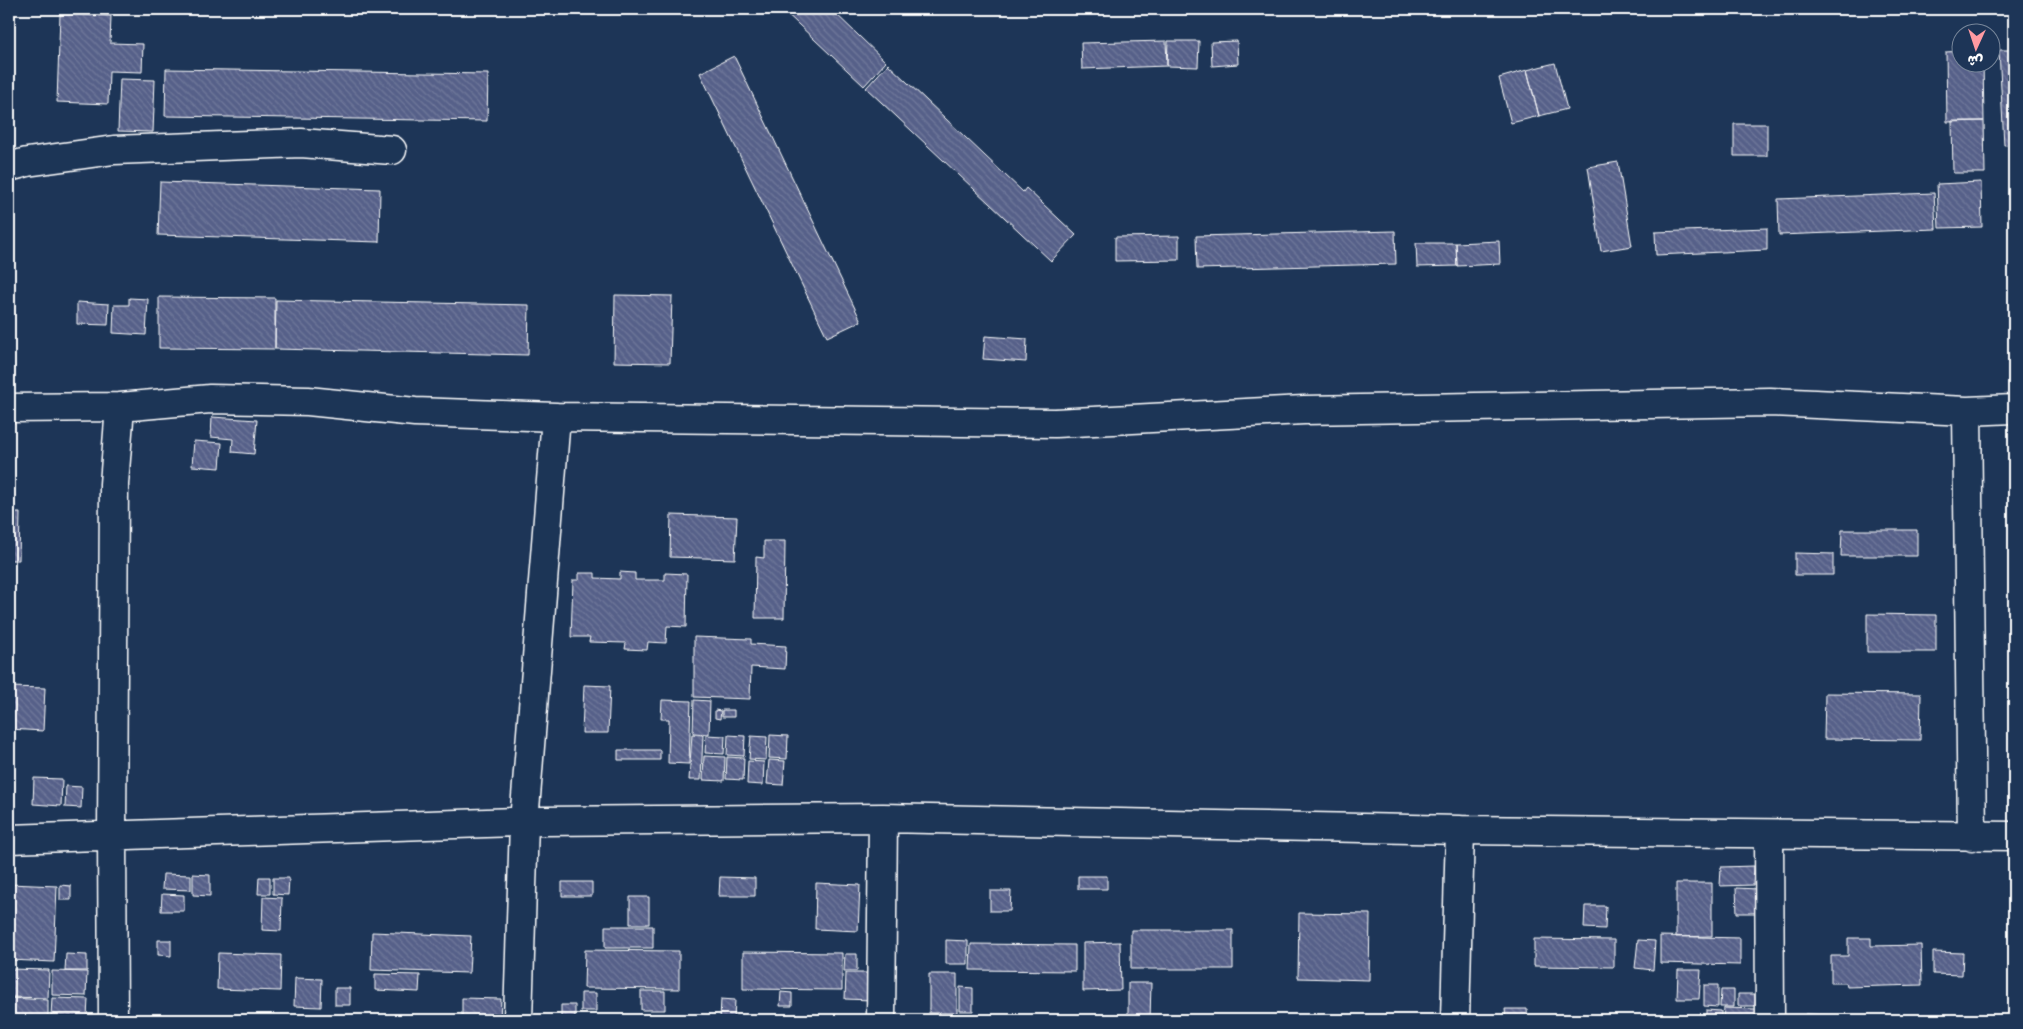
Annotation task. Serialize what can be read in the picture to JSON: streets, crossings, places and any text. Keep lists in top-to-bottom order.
{
  "north": "bottom"
}
